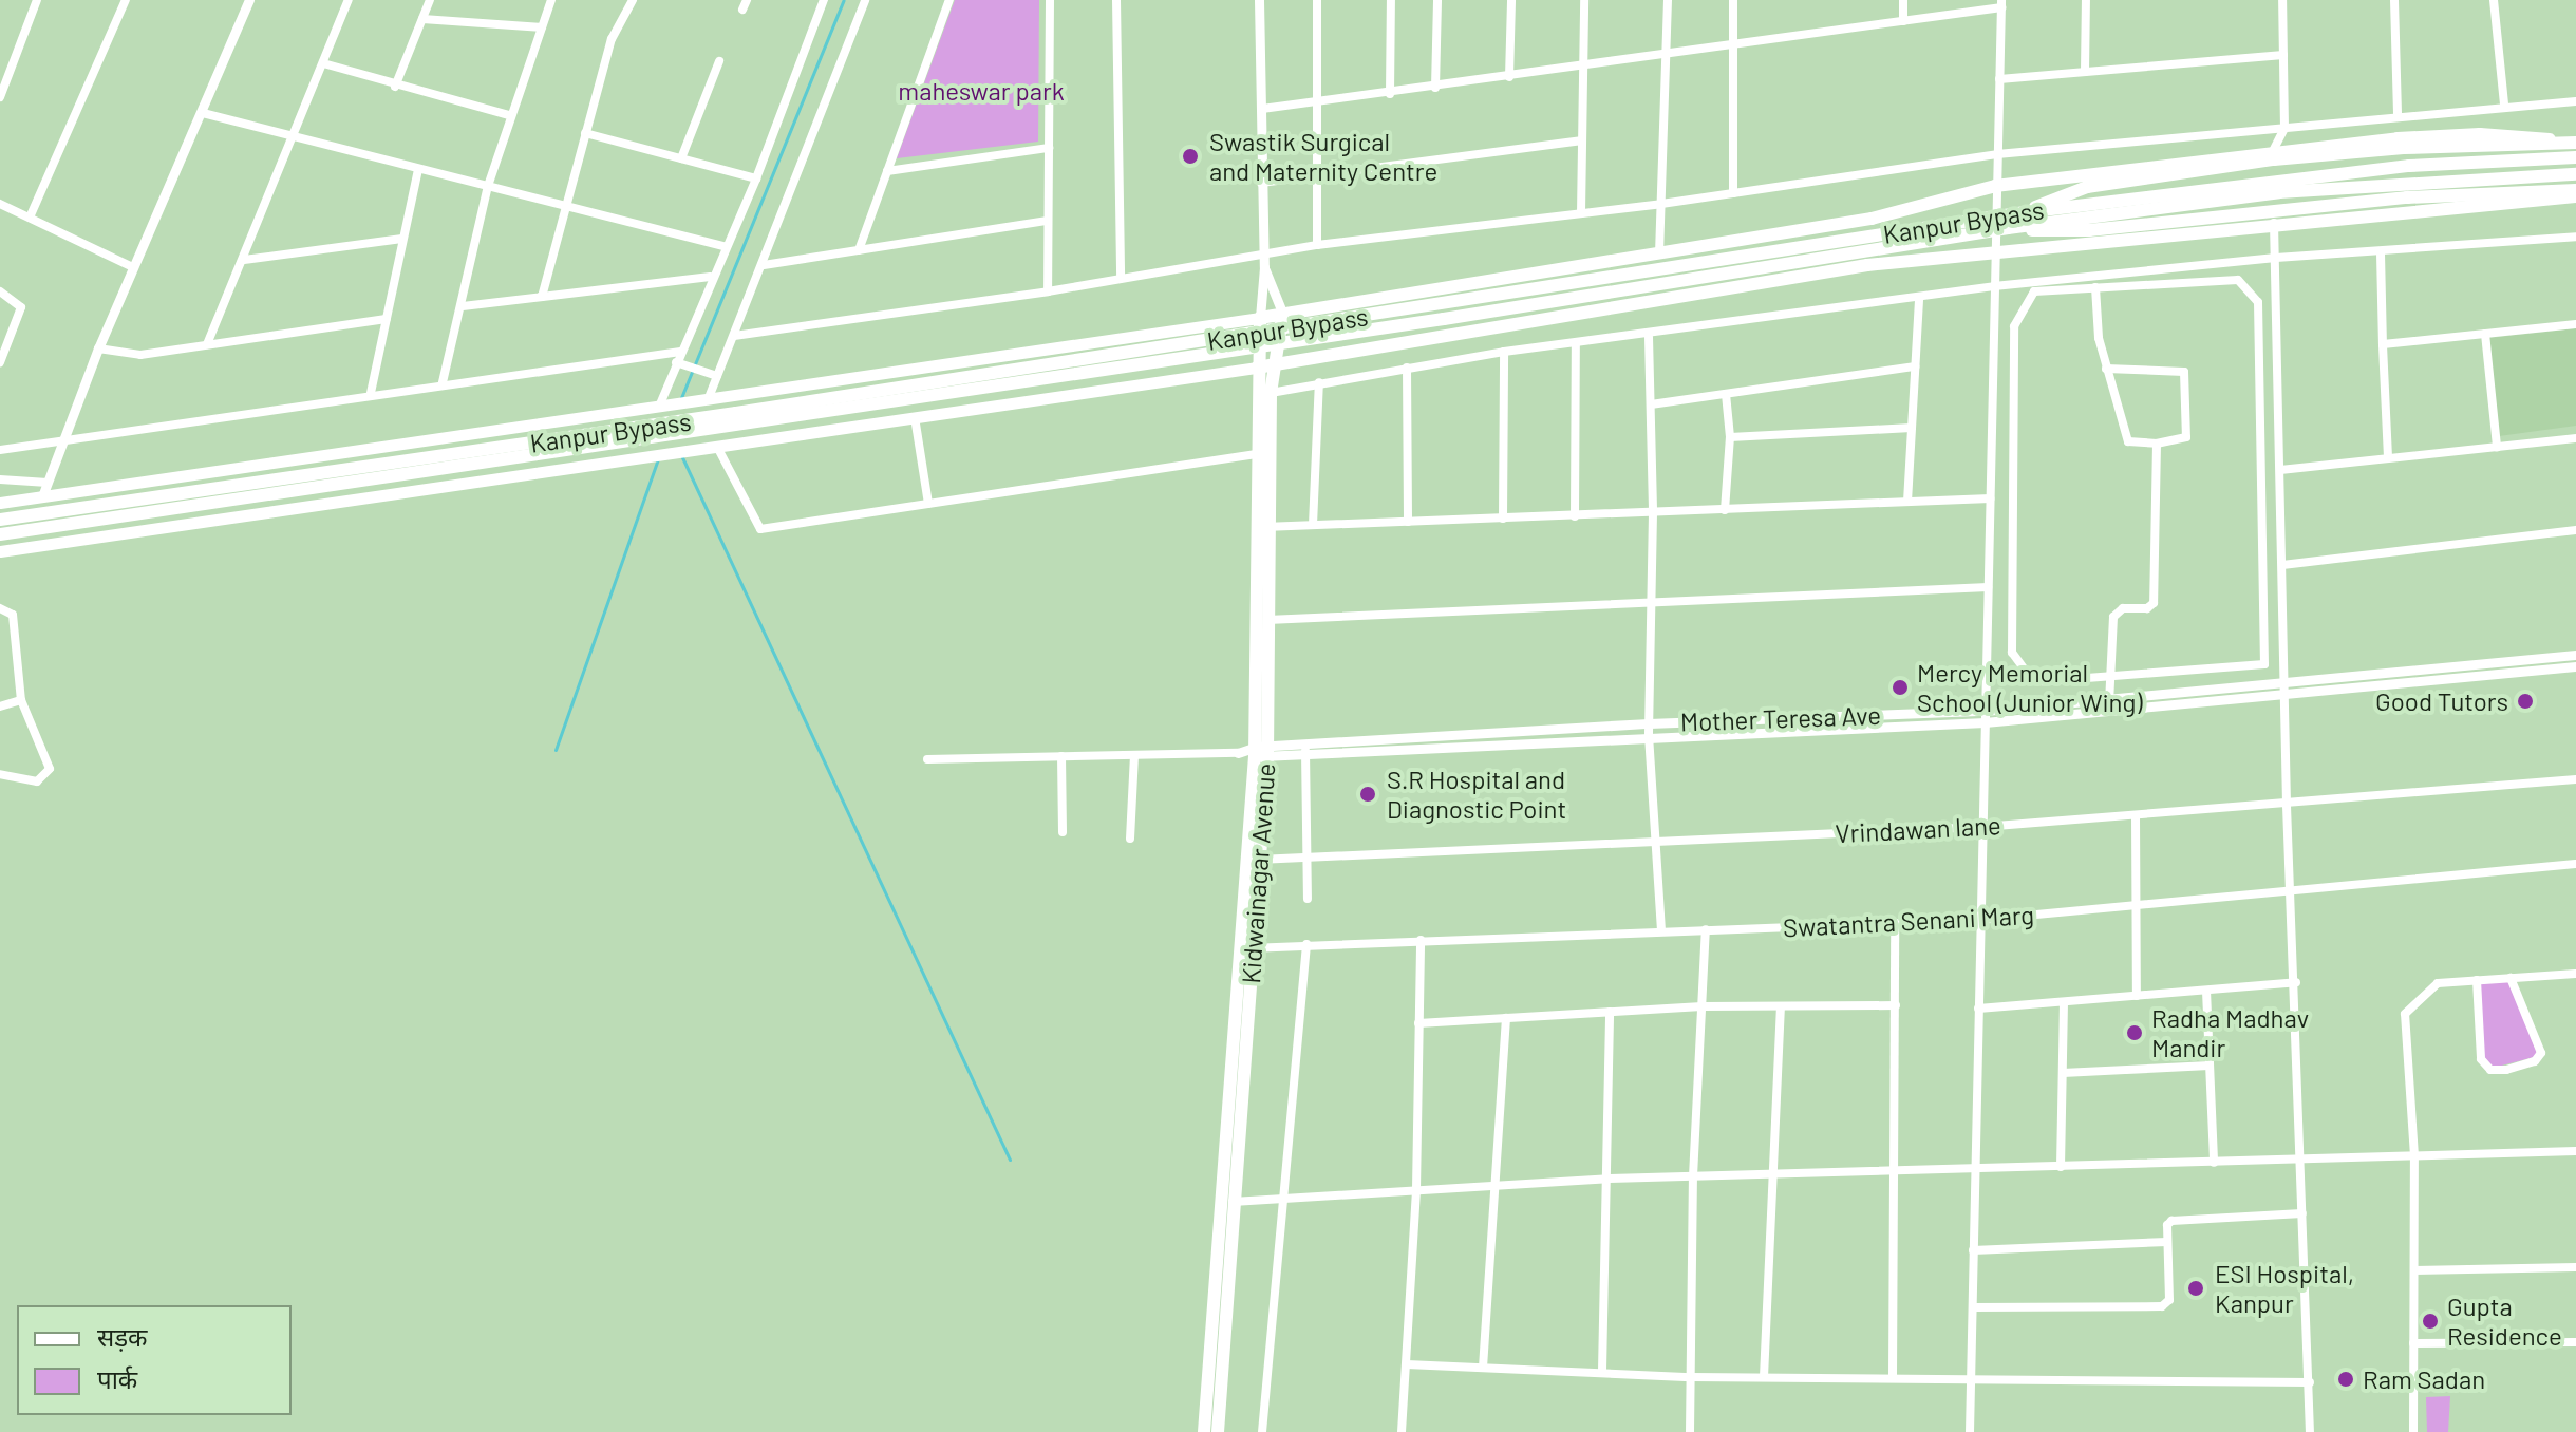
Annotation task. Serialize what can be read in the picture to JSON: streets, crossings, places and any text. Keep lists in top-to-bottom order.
{
  "streets": {
    "main road": ["Kanpur Bypass", "Kidwainagar Avenue"],
    "street": ["Vrindawan lane", "Swatantra Senani Marg"]
  },
  "crossings": [
    ["Vrindawan lane", "Kidwainagar Avenue"],
    ["Kidwainagar Avenue", "Swatantra Senani Marg"]
  ],
  "parks": ["maheswar park"],
  "places": [
    "Swastik Surgical and Maternity Centre",
    "Mercy Memorial School (Junior Wing)",
    "Good Tutors",
    "S.R Hospital and Diagnostic Point",
    "Radha Madhav Mandir",
    "ESI Hospital, Kanpur",
    "Gupta Residence",
    "Ram Sadan"
  ],
  "legend": ["सड़क", "पार्क"]
}
